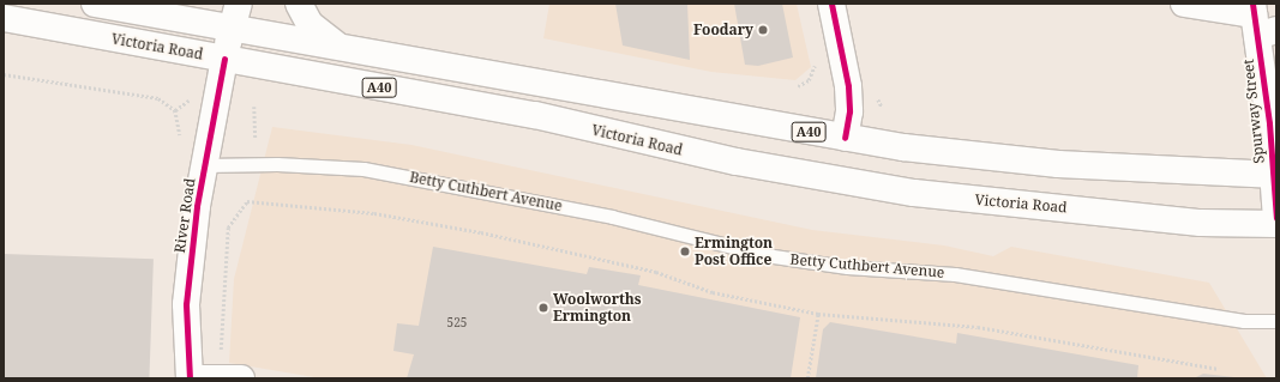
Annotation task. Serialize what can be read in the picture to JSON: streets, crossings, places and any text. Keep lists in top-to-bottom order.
{
  "streets": {
    "main road": [
      "Victoria Road",
      "A40",
      "Spurway Street",
      "River Road"
    ],
    "lane": ["Betty Cuthbert Avenue"]
  },
  "crossings": [
    ["Victoria Road", "River Road"],
    ["A40", "Spurway Street"],
    ["A40", "River Road"],
    ["Betty Cuthbert Avenue", "River Road"]
  ],
  "places": ["Foodary", "Ermington Post Office", "Woolworths Ermington"],
  "house_numbers": ["525"]
}
